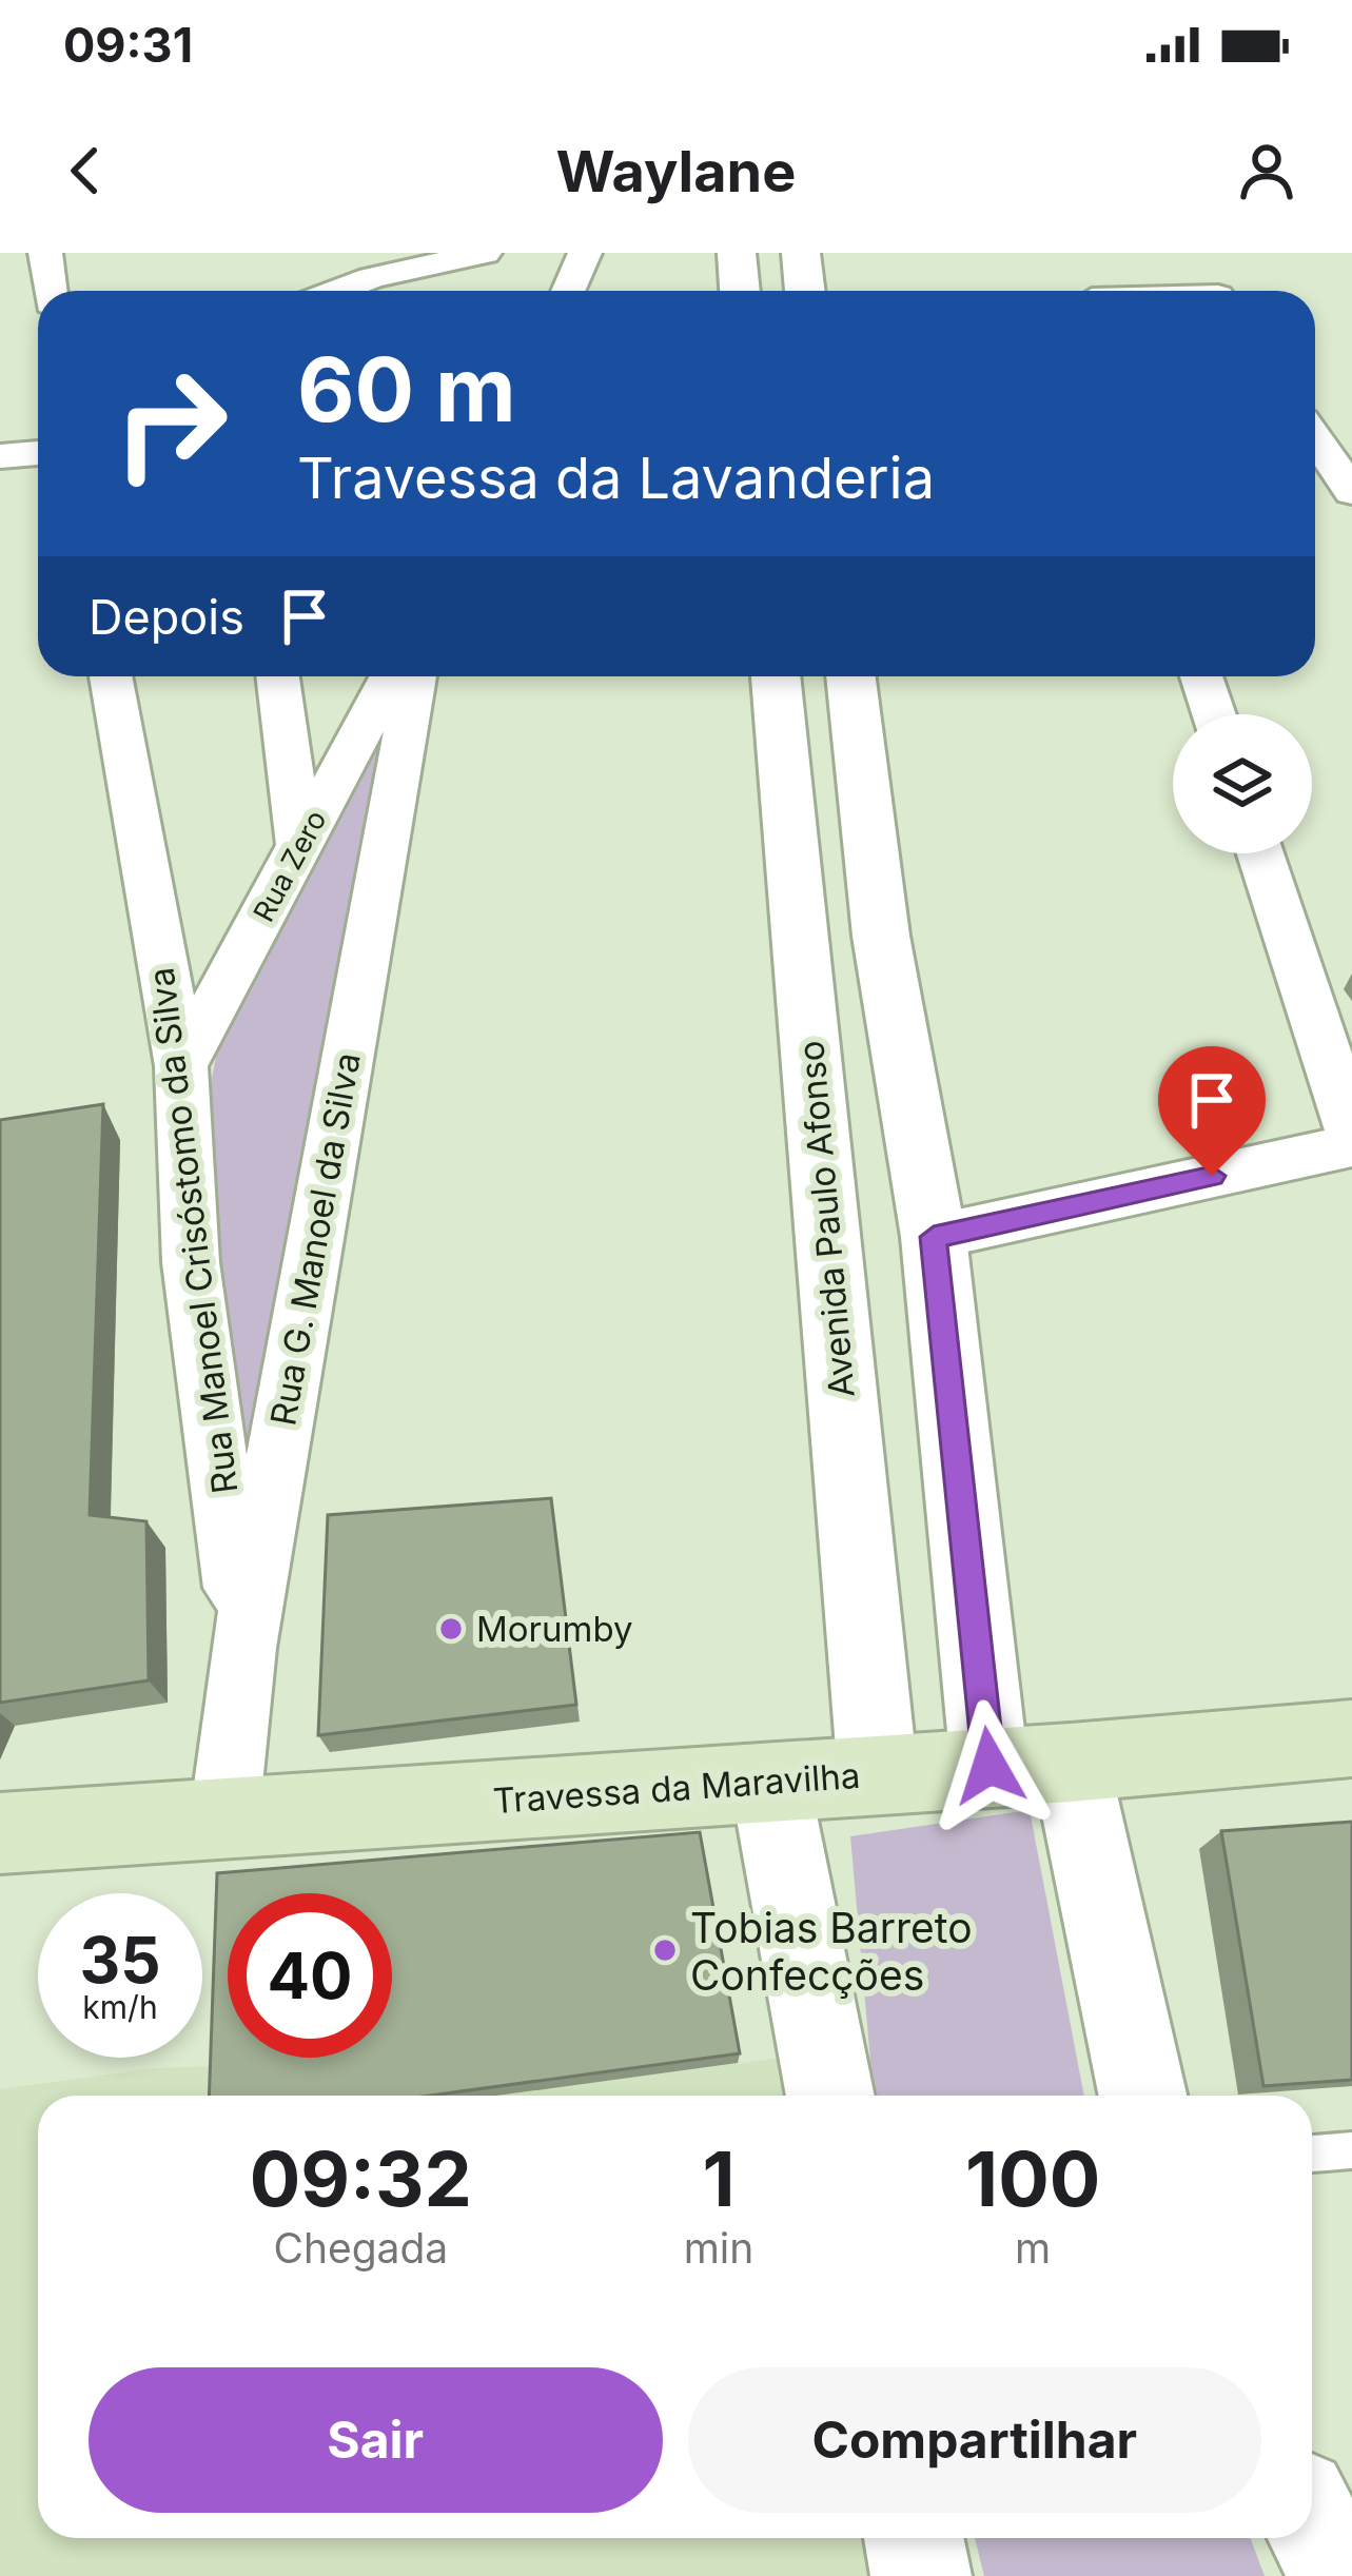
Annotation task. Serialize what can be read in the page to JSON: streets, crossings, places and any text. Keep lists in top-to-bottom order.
{
  "streets": {
    "main road": ["Travessa da Maravilha"],
    "street": [
      "Rua Zero",
      "Avenida Paulo Afonso",
      "Rua Manoel Crisóstomo da Silva",
      "Rua G. Manoel da Silva"
    ]
  },
  "crossings": [
    ["Rua Zero", "Rua Manoel Crisóstomo da Silva"],
    ["Avenida Paulo Afonso", "Travessa da Maravilha"],
    ["Rua Manoel Crisóstomo da Silva", "Rua G. Manoel da Silva"],
    ["Rua G. Manoel da Silva", "Travessa da Maravilha"]
  ],
  "places": ["Morumby", "Tobias Barreto Confecções"],
  "page": {
    "status": "09:31",
    "header": "Waylane",
    "turn": ["60 m", "Travessa da Lavanderia"],
    "then": "Depois",
    "speed": "35 km/h",
    "limit": "40",
    "eta": [
      "09:32",
      "Chegada",
      "1",
      "min",
      "100",
      "m"
    ],
    "buttons": ["Sair", "Compartilhar"]
  }
}
